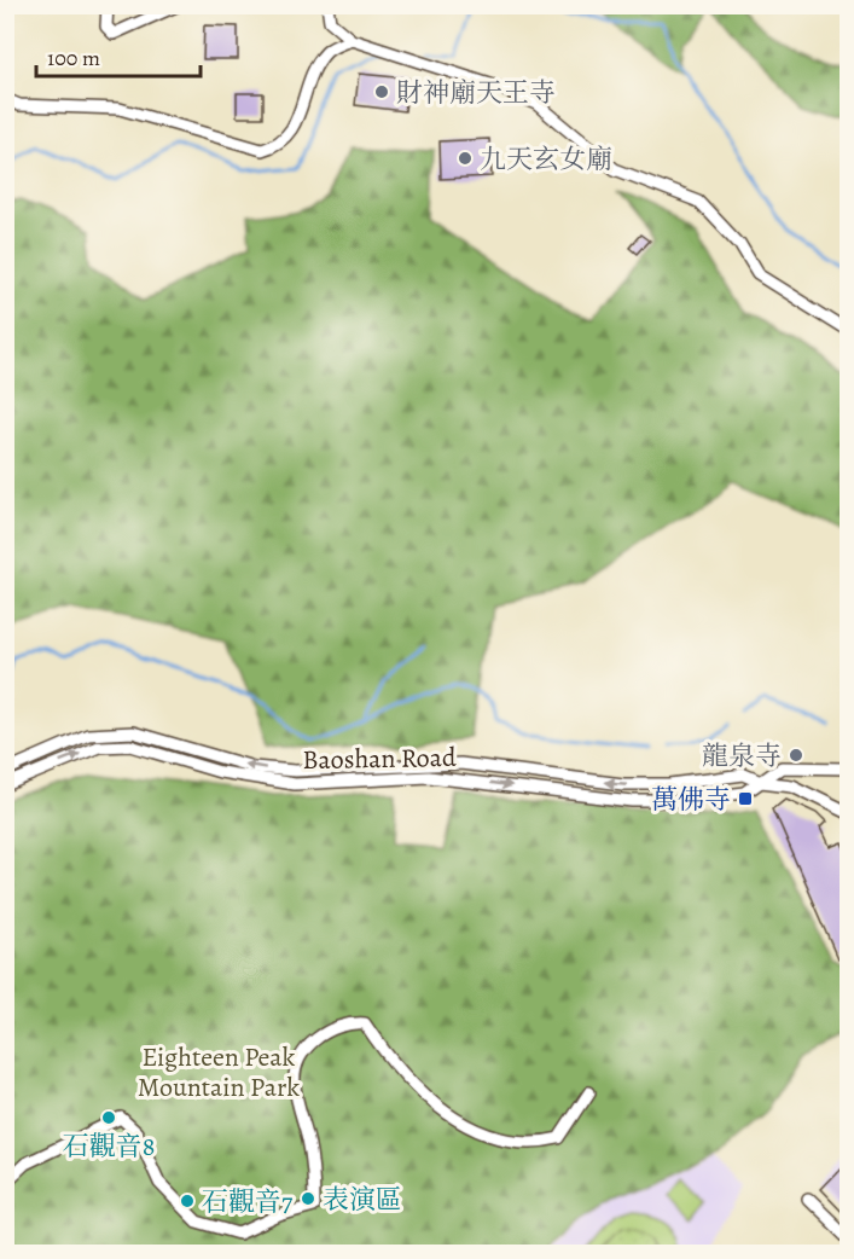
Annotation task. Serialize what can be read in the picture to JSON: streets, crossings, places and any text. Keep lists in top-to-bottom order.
{
  "streets": {
    "street": ["Baoshan Road"]
  },
  "parks": ["Eighteen Peak Mountain Park"],
  "places": {
    "other": [
      "財神廟天王寺",
      "九天玄女廟",
      "龍泉寺",
      "石觀音8",
      "表演區",
      "石觀音7"
    ],
    "transit": ["萬佛寺"]
  },
  "scale_bar": "100 m"
}
